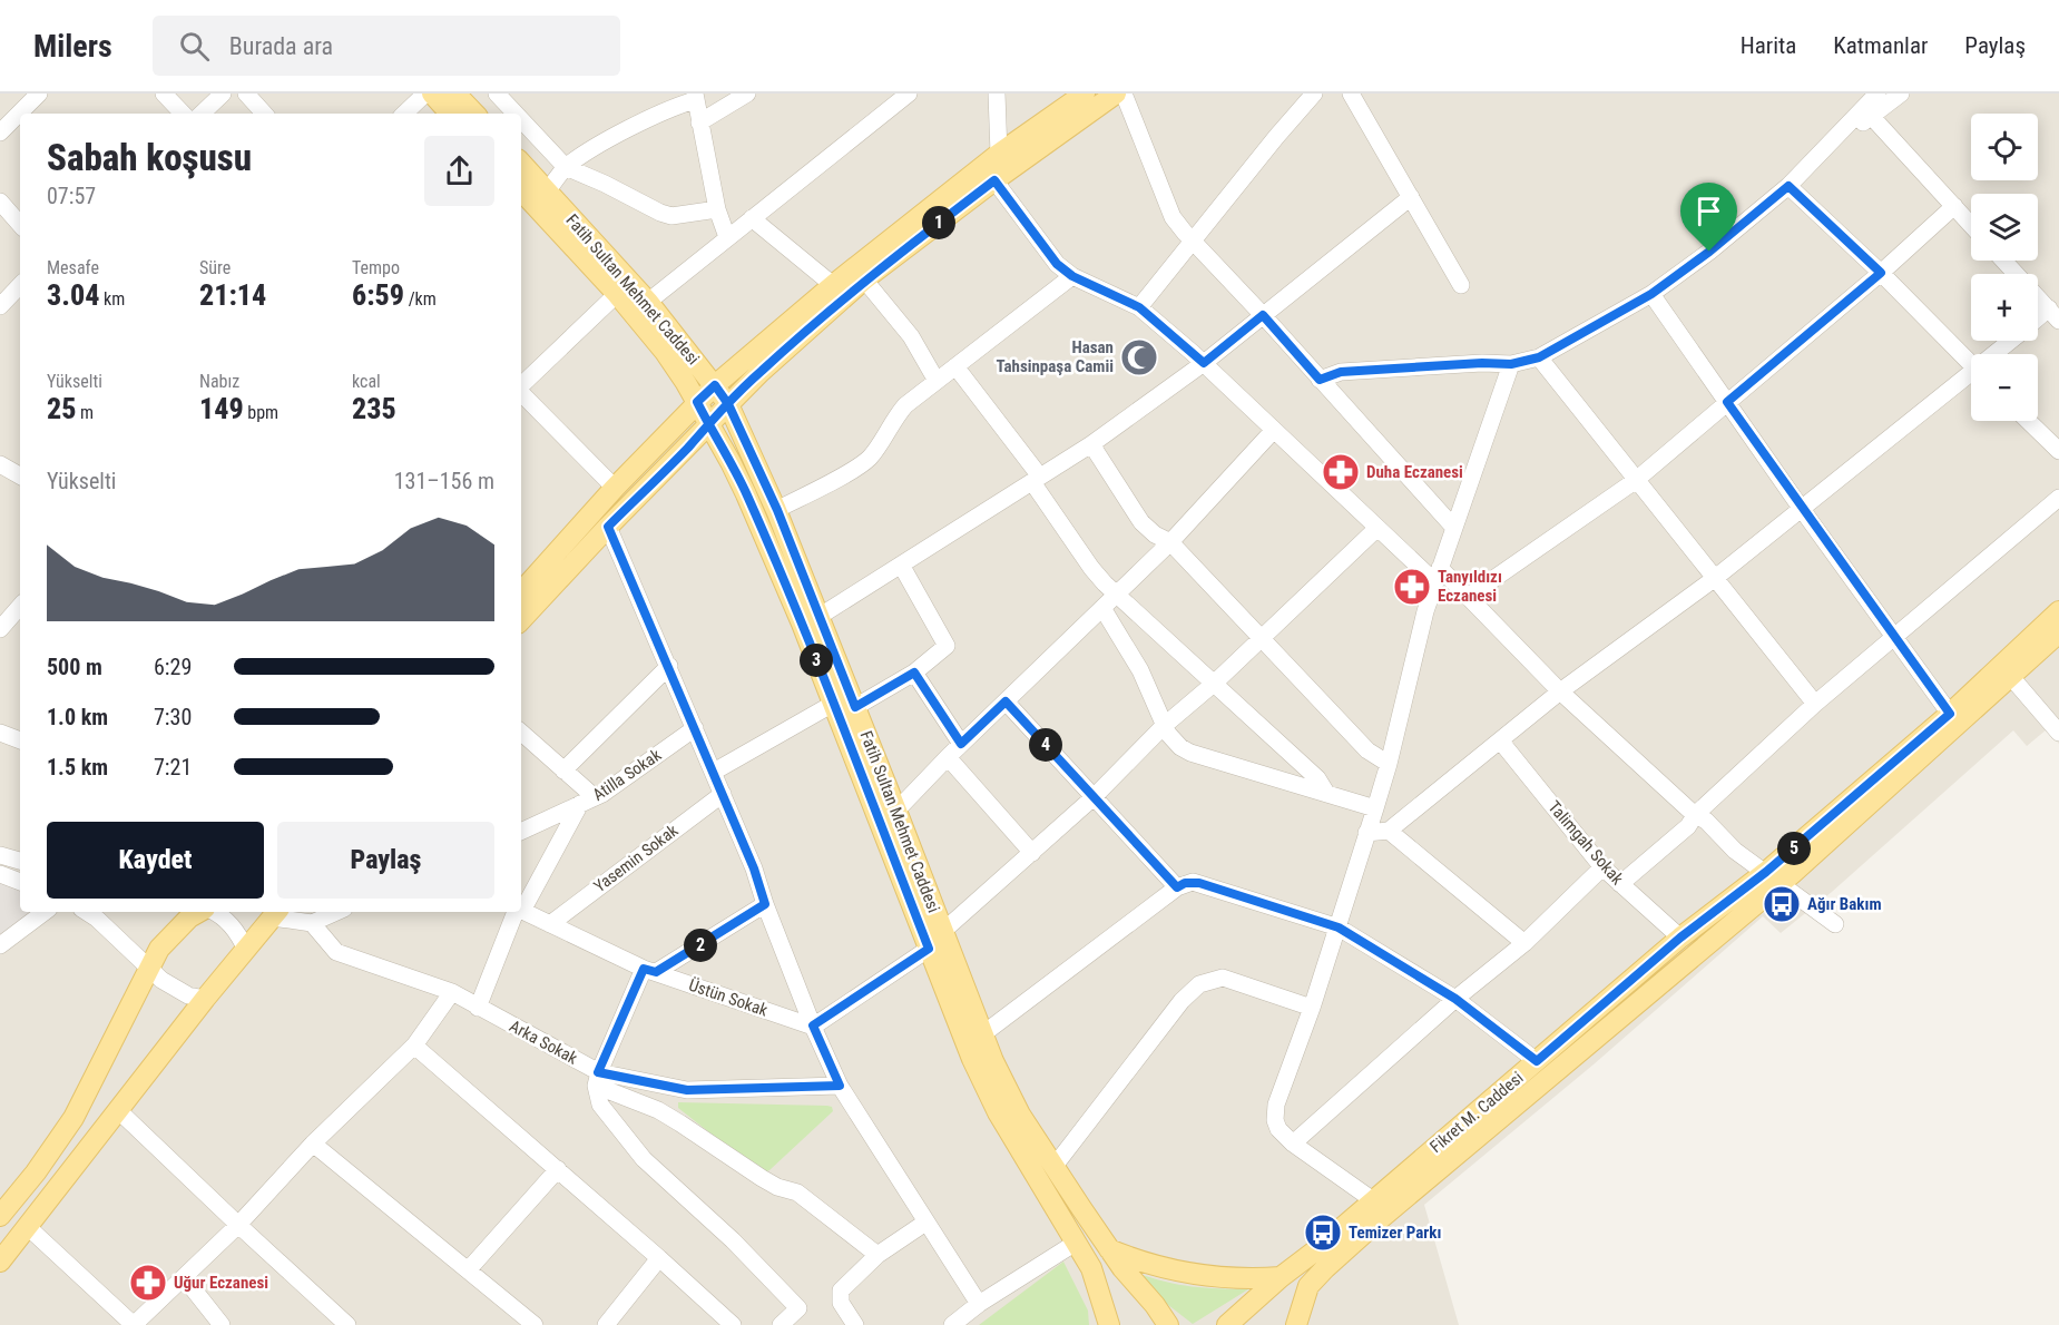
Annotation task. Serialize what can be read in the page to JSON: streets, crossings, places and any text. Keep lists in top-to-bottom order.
{
  "streets": {
    "main road": ["Fatih Sultan Mehmet Caddesi", "Fikret M. Caddesi"],
    "street": [
      "Atilla Sokak",
      "Talimgah Sokak",
      "Yasemin Sokak",
      "Üstün Sokak",
      "Arka Sokak"
    ]
  },
  "crossings": [
    ["Talimgah Sokak", "Fikret M. Caddesi"],
    ["Yasemin Sokak", "Üstün Sokak"]
  ],
  "places": {
    "mosque": ["Hasan Tahsinpaşa Camii"],
    "pharmacy": ["Duha Eczanesi", "Tanyıldızı Eczanesi", "Uğur Eczanesi"],
    "bus stop": ["Ağır Bakım", "Temizer Parkı"]
  },
  "page": {
    "header": "Milers",
    "search": "Burada ara",
    "nav": ["Harita", "Katmanlar", "Paylaş"],
    "map_buttons": ["+", "−"],
    "heading": ["Sabah koşusu", "07:57"],
    "pins": [
      "1",
      "3",
      "4",
      "5",
      "2"
    ],
    "stats": [
      ["Mesafe", "3.04 km"],
      ["Süre", "21:14"],
      ["Tempo", "6:59 /km"],
      ["Yükselti", "25 m"],
      ["Nabız", "149 bpm"],
      ["kcal", "235"]
    ],
    "chart": ["Yükselti", "131–156 m"],
    "list": [
      {
        "name": "500 m",
        "note": "6:29"
      },
      {
        "name": "1.0 km",
        "note": "7:30"
      },
      {
        "name": "1.5 km",
        "note": "7:21"
      }
    ],
    "buttons": ["Kaydet", "Paylaş"]
  }
}
